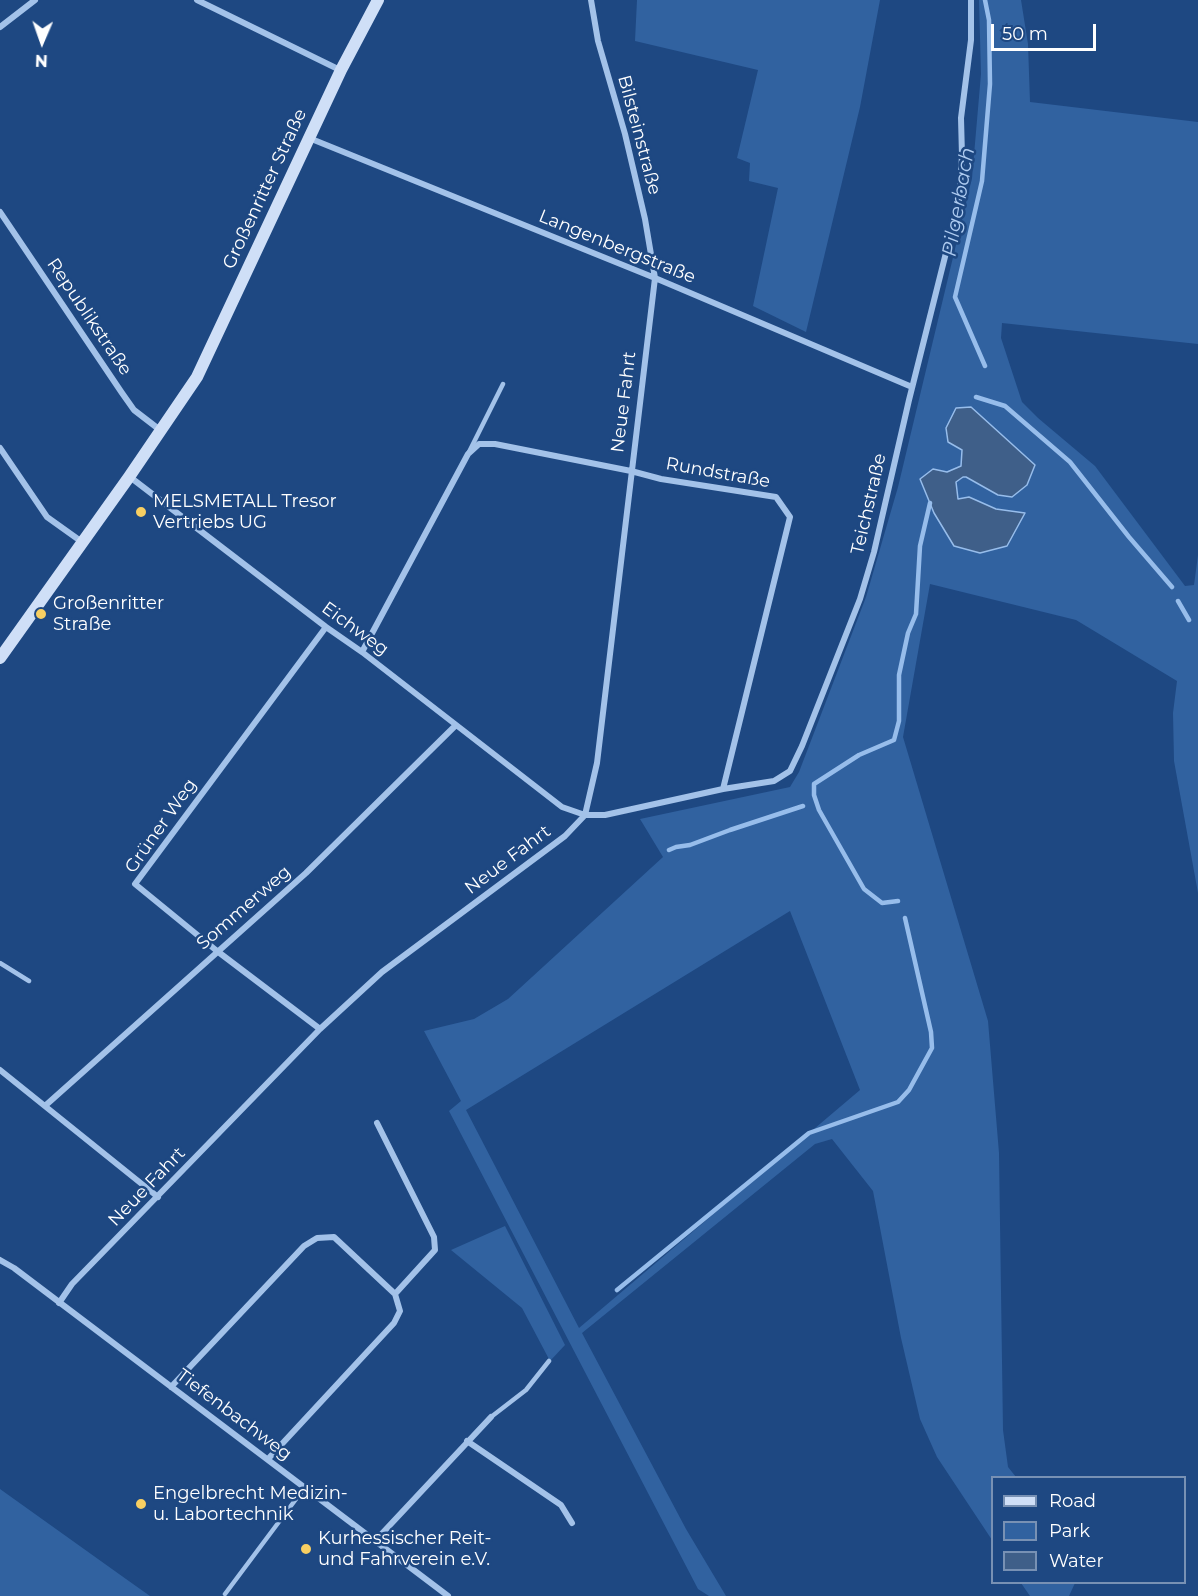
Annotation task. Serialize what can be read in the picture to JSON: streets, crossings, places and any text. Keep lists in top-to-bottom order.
{
  "streets": {
    "main road": ["Großenritter Straße"],
    "street": [
      "Bilsteinstraße",
      "Langenbergstraße",
      "Republikstraße",
      "Neue Fahrt",
      "Rundstraße",
      "Teichstraße",
      "Eichweg",
      "Grüner Weg",
      "Sommerweg",
      "Tiefenbachweg"
    ]
  },
  "crossings": [
    ["Bilsteinstraße", "Langenbergstraße"],
    ["Bilsteinstraße", "Neue Fahrt"],
    ["Großenritter Straße", "Langenbergstraße"],
    ["Großenritter Straße", "Republikstraße"],
    ["Großenritter Straße", "Eichweg"],
    ["Langenbergstraße", "Neue Fahrt"],
    ["Langenbergstraße", "Teichstraße"],
    ["Neue Fahrt", "Rundstraße"],
    ["Neue Fahrt", "Teichstraße"],
    ["Neue Fahrt", "Grüner Weg"],
    ["Neue Fahrt", "Tiefenbachweg"],
    ["Rundstraße", "Teichstraße"],
    ["Teichstraße", "Eichweg"],
    ["Eichweg", "Grüner Weg"],
    ["Eichweg", "Sommerweg"],
    ["Grüner Weg", "Sommerweg"]
  ],
  "water": ["Pilgerbach"],
  "places": [
    "MELSMETALL Tresor Vertriebs UG",
    "Großenritter Straße",
    "Engelbrecht Medizin- u. Labortechnik",
    "Kurhessischer Reit- und Fahrverein e.V."
  ],
  "legend": ["Road", "Park", "Water"],
  "scale_bar": "50 m",
  "north": "bottom"
}
